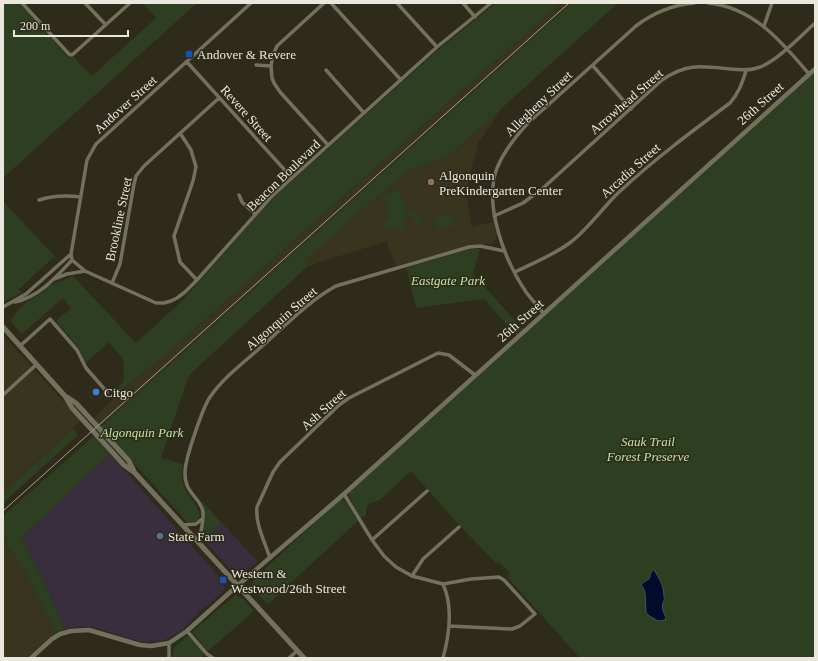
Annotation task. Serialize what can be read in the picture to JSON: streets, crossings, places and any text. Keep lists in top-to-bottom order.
{
  "streets": {
    "street": [
      "Arrowhead Street",
      "Allegheny Street",
      "26th Street",
      "Andover Street",
      "Revere Street",
      "Arcadia Street",
      "Beacon Boulevard",
      "Brookline Street",
      "Algonquin Street",
      "Ash Street"
    ]
  },
  "crossings": [
    ["Arrowhead Street", "Allegheny Street"],
    ["Arrowhead Street", "Arcadia Street"],
    ["Allegheny Street", "26th Street"],
    ["Allegheny Street", "Arcadia Street"],
    ["Allegheny Street", "Algonquin Street"],
    ["26th Street", "Ash Street"],
    ["Andover Street", "Revere Street"],
    ["Revere Street", "Beacon Boulevard"],
    ["Revere Street", "Brookline Street"],
    ["Beacon Boulevard", "Brookline Street"]
  ],
  "parks": ["Eastgate Park", "Algonquin Park", "Sauk Trail Forest Preserve"],
  "places": {
    "transit": ["Andover & Revere", "Western & Westwood/26th Street"],
    "other": ["Algonquin PreKindergarten Center", "Citgo", "State Farm"]
  },
  "scale_bar": "200 m"
}
